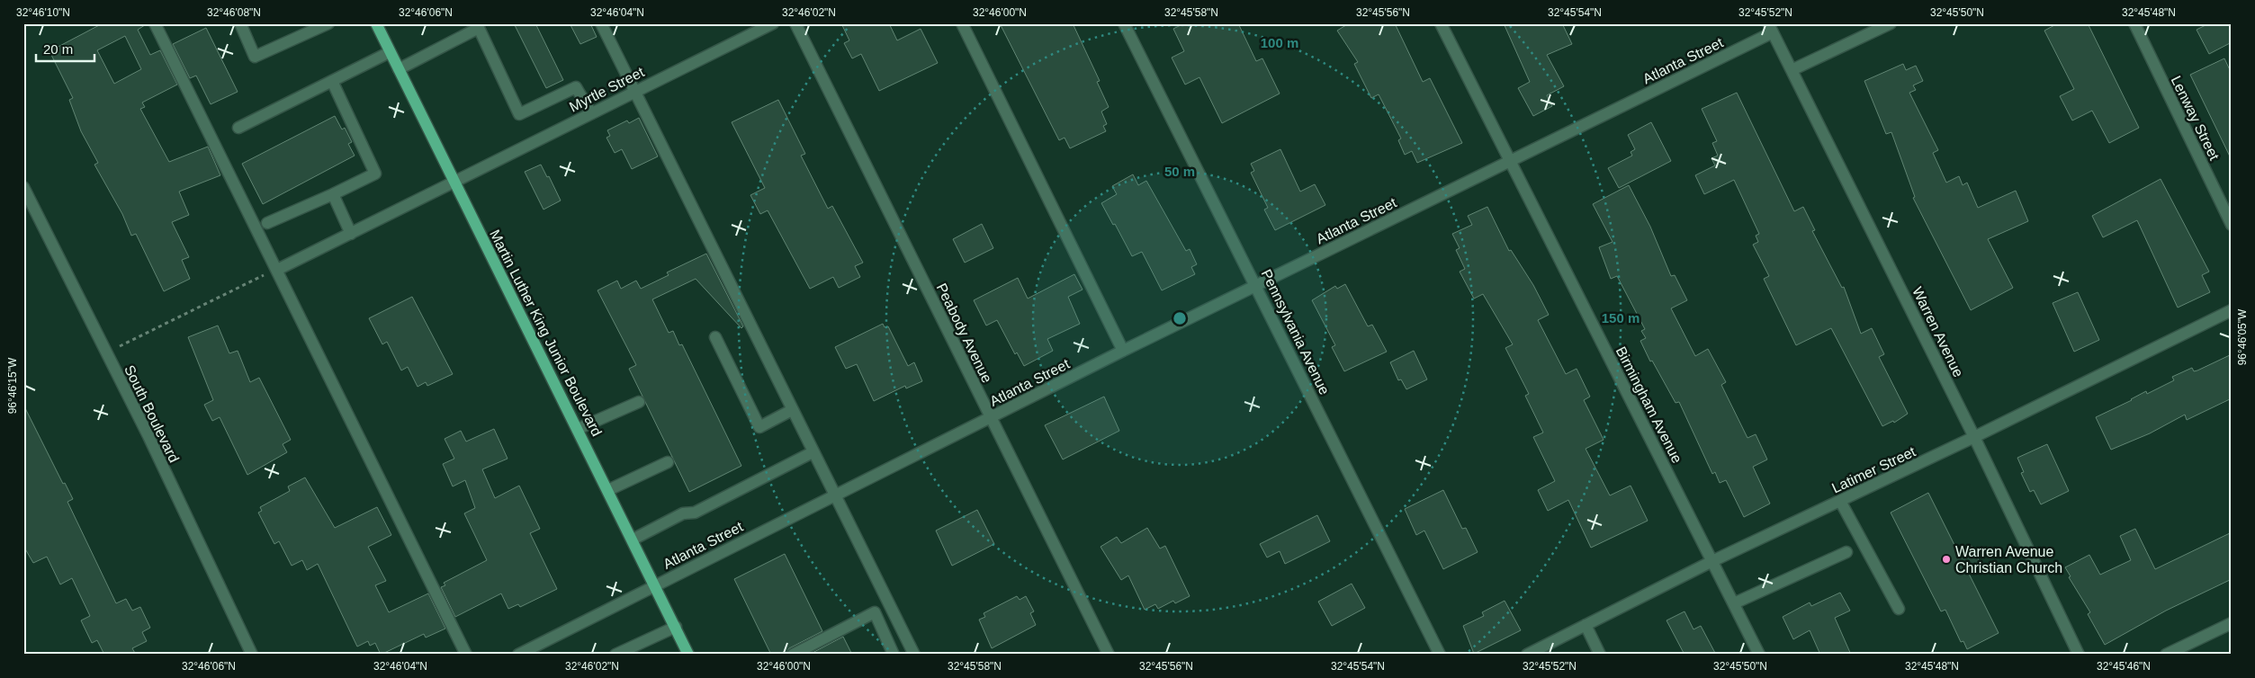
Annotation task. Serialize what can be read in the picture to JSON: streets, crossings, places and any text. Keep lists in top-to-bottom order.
{
  "streets": {
    "main road": ["Martin Luther King Junior Boulevard"],
    "street": [
      "Atlanta Street",
      "Myrtle Street",
      "Lenway Street",
      "Pennsylvania Avenue",
      "Warren Avenue",
      "Peabody Avenue",
      "Birmingham Avenue",
      "South Boulevard",
      "Latimer Street"
    ]
  },
  "crossings": [
    ["Atlanta Street", "Pennsylvania Avenue"],
    ["Atlanta Street", "Warren Avenue"],
    ["Atlanta Street", "Martin Luther King Junior Boulevard"],
    ["Atlanta Street", "Peabody Avenue"],
    ["Atlanta Street", "Birmingham Avenue"],
    ["Myrtle Street", "Martin Luther King Junior Boulevard"],
    ["Warren Avenue", "Latimer Street"],
    ["Birmingham Avenue", "Latimer Street"]
  ],
  "places": ["Warren Avenue Christian Church"],
  "scale_bar": "20 m",
  "coordinates": [
    "32°46'10\"N",
    "32°46'08\"N",
    "32°46'06\"N",
    "32°46'04\"N",
    "32°46'02\"N",
    "32°46'00\"N",
    "32°45'58\"N",
    "32°45'56\"N",
    "32°45'54\"N",
    "32°45'52\"N",
    "32°45'50\"N",
    "32°45'48\"N",
    "96°46'05\"W",
    "96°46'15\"W",
    "32°45'46\"N"
  ],
  "rings": ["100 m", "50 m", "150 m"]
}
